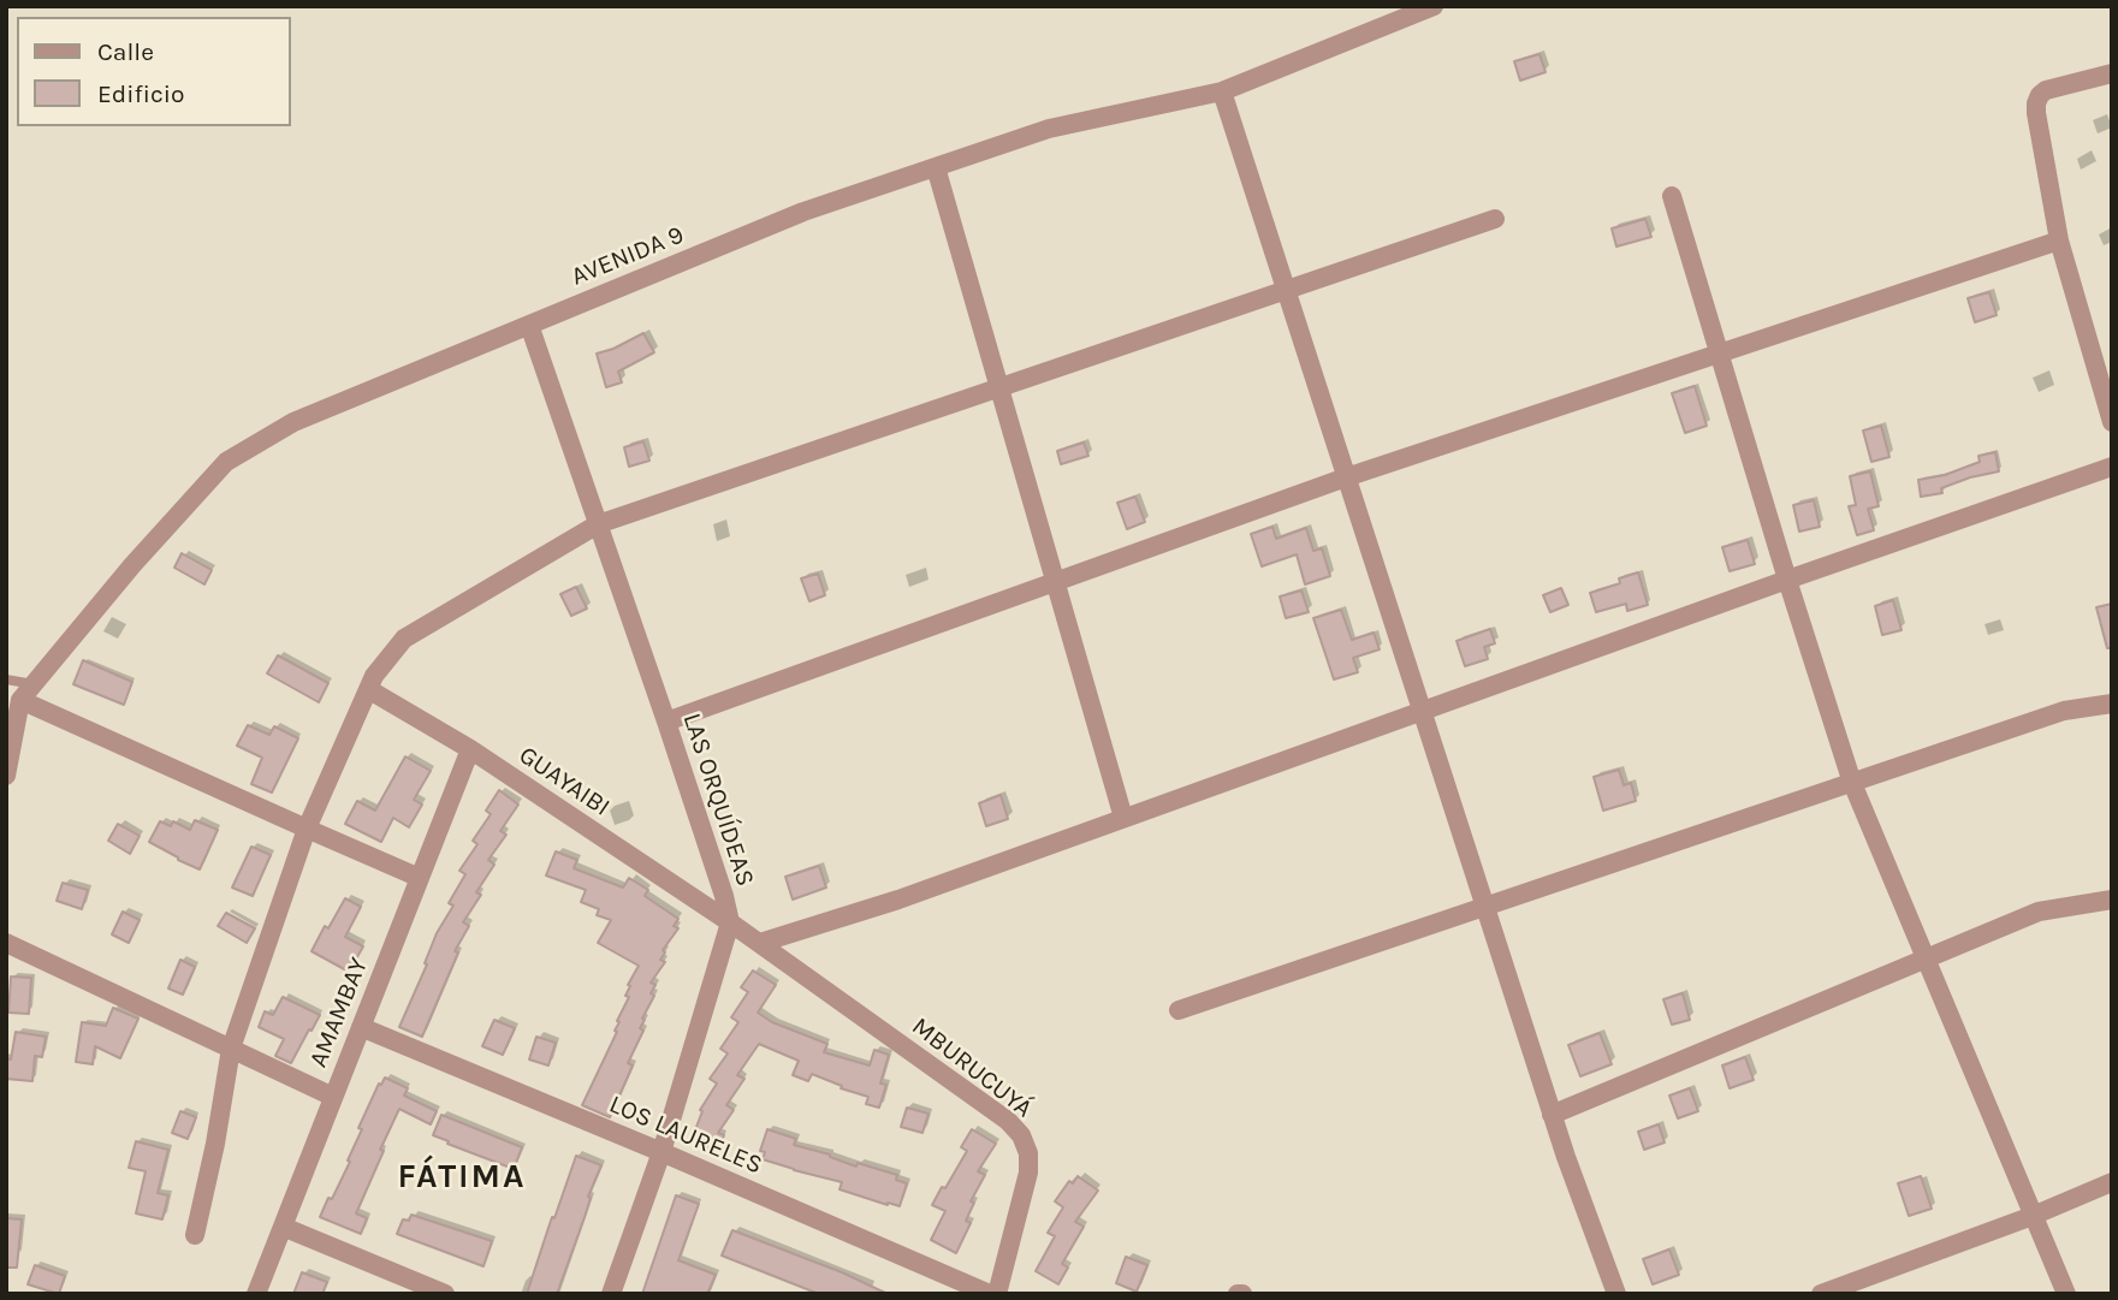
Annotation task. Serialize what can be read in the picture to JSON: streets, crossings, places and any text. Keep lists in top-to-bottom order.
{
  "streets": {
    "street": [
      "AVENIDA 9",
      "GUAYAIBI",
      "LAS ORQUÍDEAS",
      "AMAMBAY",
      "MBURUCUYÁ",
      "LOS LAURELES"
    ]
  },
  "crossings": [
    ["AVENIDA 9", "LAS ORQUÍDEAS"],
    ["GUAYAIBI", "LAS ORQUÍDEAS"],
    ["GUAYAIBI", "AMAMBAY"],
    ["GUAYAIBI", "MBURUCUYÁ"],
    ["LAS ORQUÍDEAS", "LOS LAURELES"],
    ["AMAMBAY", "LOS LAURELES"]
  ],
  "districts": ["FÁTIMA"],
  "legend": ["Calle", "Edificio"]
}
